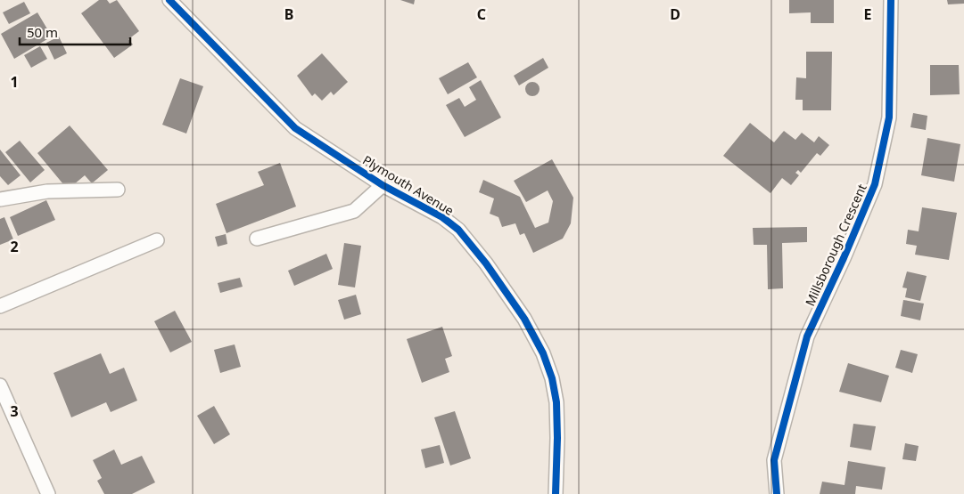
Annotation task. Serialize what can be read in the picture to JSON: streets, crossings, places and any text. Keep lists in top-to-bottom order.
{
  "streets": {
    "street": ["Plymouth Avenue", "Millsborough Crescent"]
  },
  "scale_bar": "50 m",
  "grid": {
    "columns": [
      "B",
      "C",
      "D",
      "E"
    ],
    "rows": ["1", "2", "3"]
  }
}
